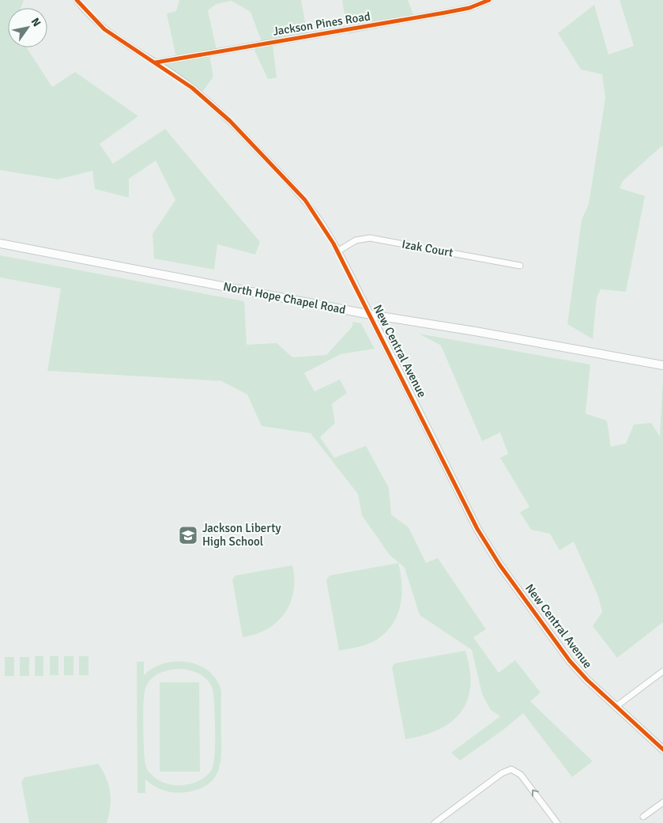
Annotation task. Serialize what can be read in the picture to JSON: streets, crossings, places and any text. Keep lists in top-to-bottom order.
{
  "streets": {
    "main road": ["North Hope Chapel Road"],
    "street": ["Jackson Pines Road", "Izak Court", "New Central Avenue"]
  },
  "crossings": [
    ["Jackson Pines Road", "New Central Avenue"],
    ["Izak Court", "New Central Avenue"],
    ["North Hope Chapel Road", "New Central Avenue"]
  ],
  "places": {
    "school or university": ["Jackson Liberty High School"]
  },
  "north": "top right"
}
